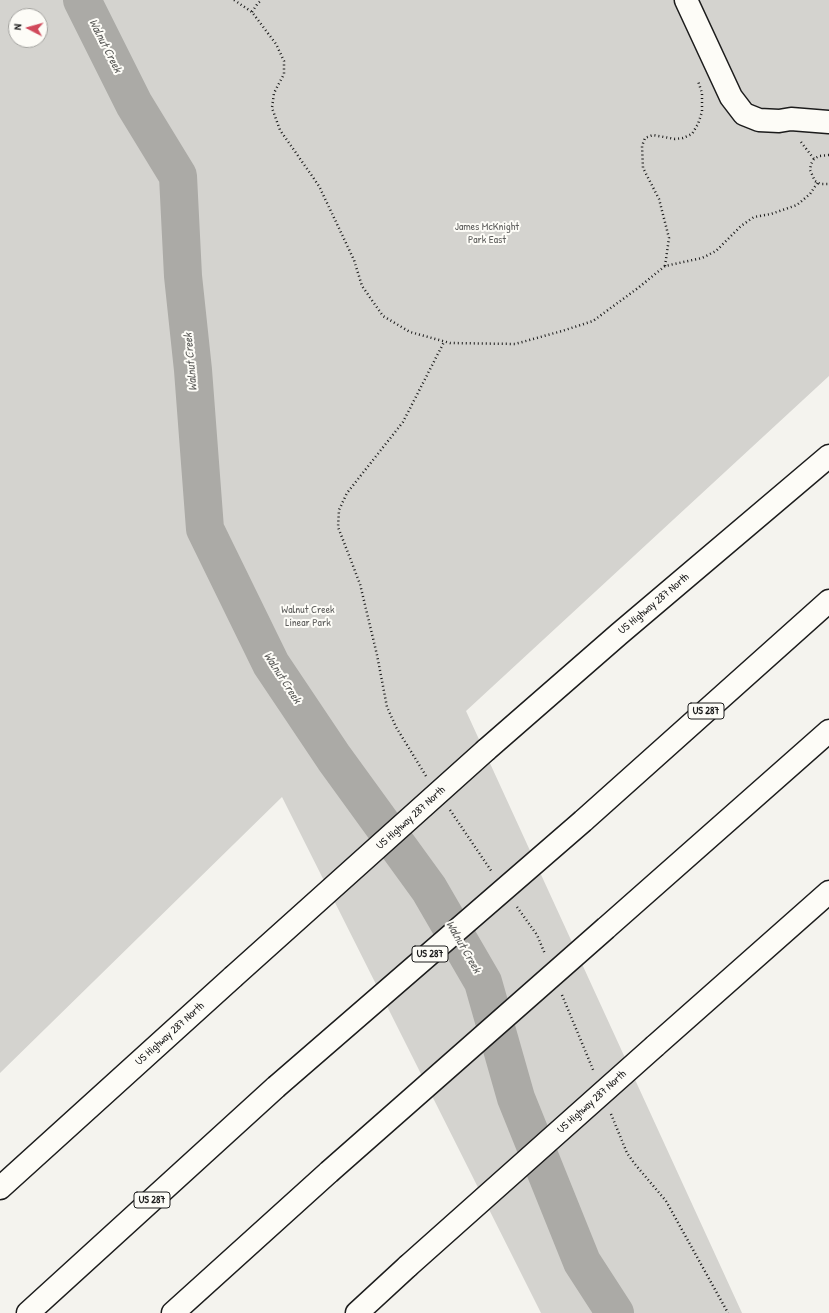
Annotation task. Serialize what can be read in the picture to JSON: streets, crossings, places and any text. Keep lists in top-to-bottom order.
{
  "streets": {
    "main road": ["US Highway 287 North", "US 287"]
  },
  "water": ["Walnut Creek"],
  "parks": ["James McKnight Park East", "Walnut Creek Linear Park"],
  "north": "left"
}
